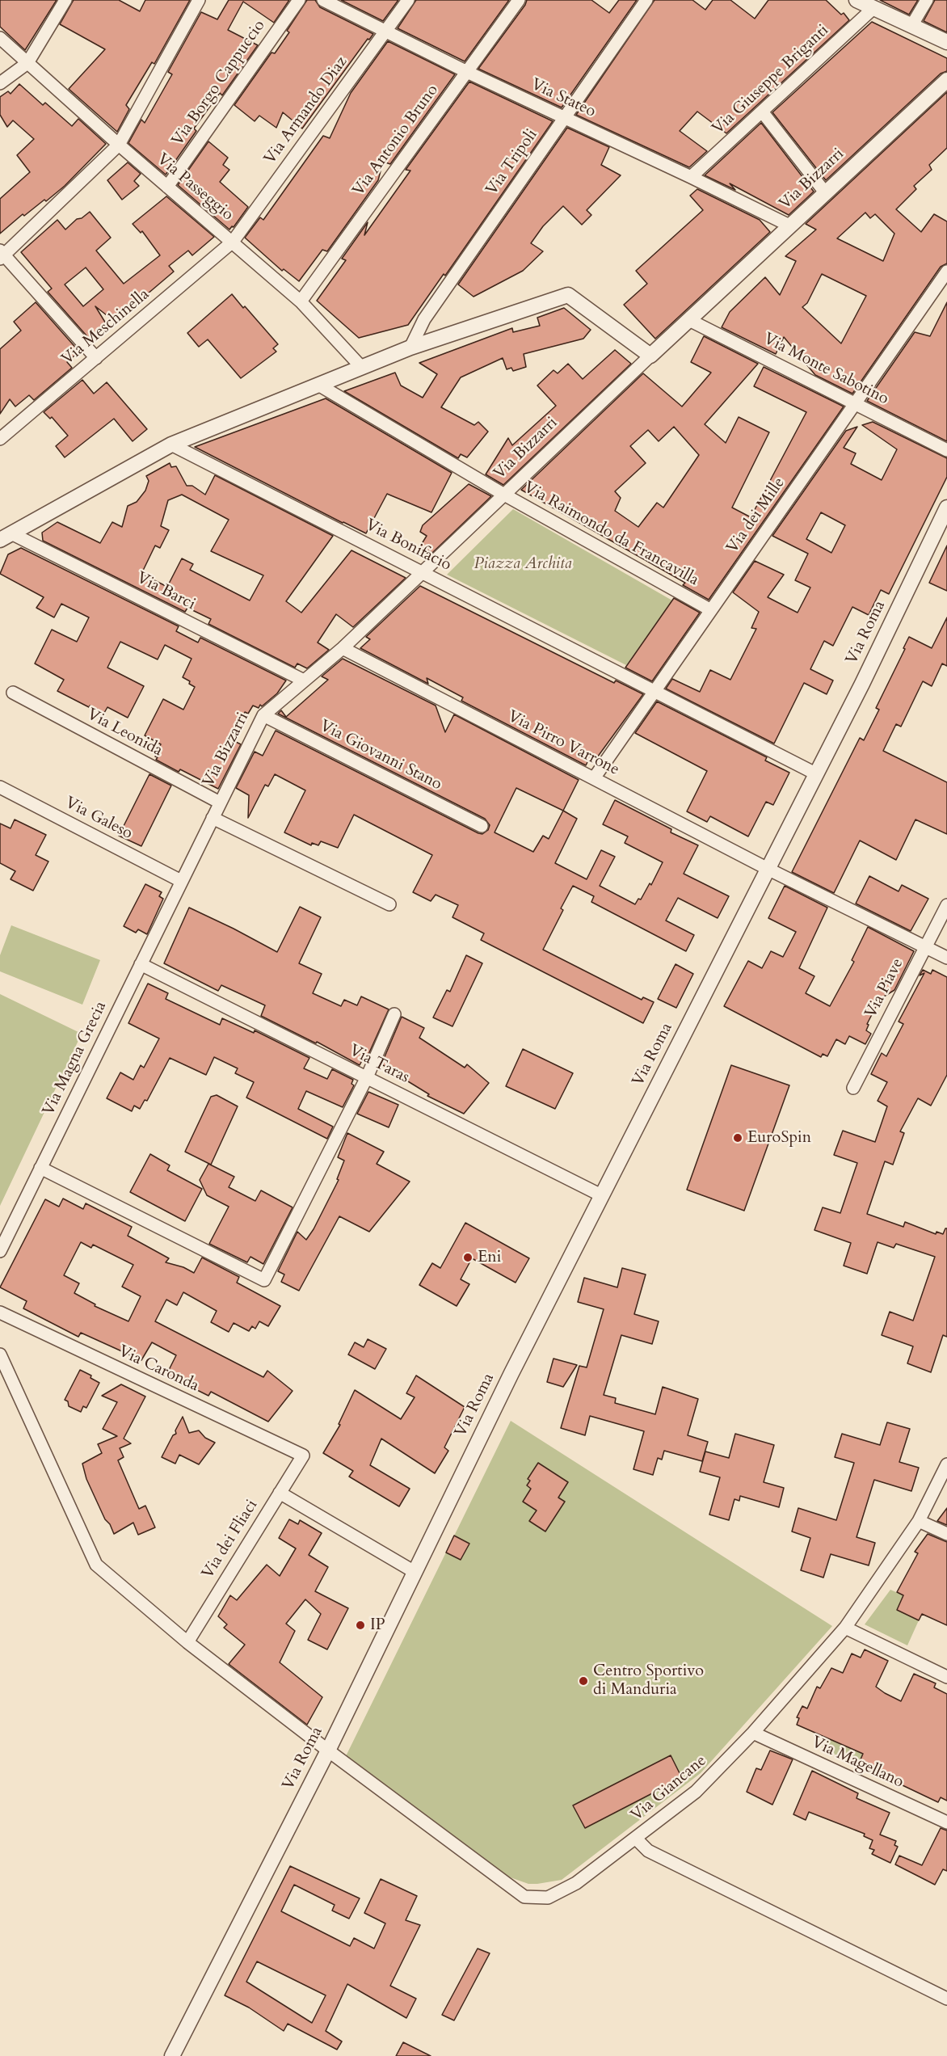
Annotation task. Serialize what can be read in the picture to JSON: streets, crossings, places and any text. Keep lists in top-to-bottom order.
{
  "streets": {
    "street": [
      "Via Giuseppe Briganti",
      "Via Borgo Cappuccio",
      "Via Stateo",
      "Via Armando Diaz",
      "Via Antonio Bruno",
      "Via Tripoli",
      "Via Bizzarri",
      "Via Passeggio",
      "Via Meschinella",
      "Via Monte Sabotino",
      "Via dei Mille",
      "Via Raimondo da Francavilla",
      "Via Bonifacio",
      "Via Barci",
      "Via Roma",
      "Via Leonida",
      "Via Pirro Varrone",
      "Via Giovanni Stano",
      "Via Galeso",
      "Via Piave",
      "Via Magna Grecia",
      "Via Taras",
      "Via Caronda",
      "Via dei Fliaci",
      "Via Magellano",
      "Via Giancane"
    ]
  },
  "crossings": [
    ["Via Giuseppe Briganti", "Via Stateo"],
    ["Via Borgo Cappuccio", "Via Passeggio"],
    ["Via Stateo", "Via Armando Diaz"],
    ["Via Stateo", "Via Antonio Bruno"],
    ["Via Stateo", "Via Tripoli"],
    ["Via Stateo", "Via Bizzarri"],
    ["Via Armando Diaz", "Via Passeggio"],
    ["Via Armando Diaz", "Via Meschinella"],
    ["Via Antonio Bruno", "Via Passeggio"],
    ["Via Bizzarri", "Via Monte Sabotino"],
    ["Via Bizzarri", "Via Raimondo da Francavilla"],
    ["Via Bizzarri", "Via Bonifacio"],
    ["Via Bizzarri", "Via Barci"],
    ["Via Bizzarri", "Via Leonida"],
    ["Via Bizzarri", "Via Pirro Varrone"],
    ["Via Bizzarri", "Via Giovanni Stano"],
    ["Via Bizzarri", "Via Galeso"],
    ["Via Bizzarri", "Via Magna Grecia"],
    ["Via Passeggio", "Via Meschinella"],
    ["Via Monte Sabotino", "Via dei Mille"],
    ["Via dei Mille", "Via Raimondo da Francavilla"],
    ["Via dei Mille", "Via Bonifacio"],
    ["Via dei Mille", "Via Pirro Varrone"],
    ["Via Roma", "Via Pirro Varrone"],
    ["Via Roma", "Via Taras"],
    ["Via Roma", "Via Giancane"],
    ["Via Pirro Varrone", "Via Piave"],
    ["Via Galeso", "Via Magna Grecia"],
    ["Via Magna Grecia", "Via Taras"],
    ["Via Caronda", "Via dei Fliaci"],
    ["Via dei Fliaci", "Via Giancane"],
    ["Via Magellano", "Via Giancane"]
  ],
  "parks": ["Piazza Archita"],
  "places": [
    "EuroSpin",
    "Eni",
    "IP",
    "Centro Sportivo di Manduria"
  ]
}
